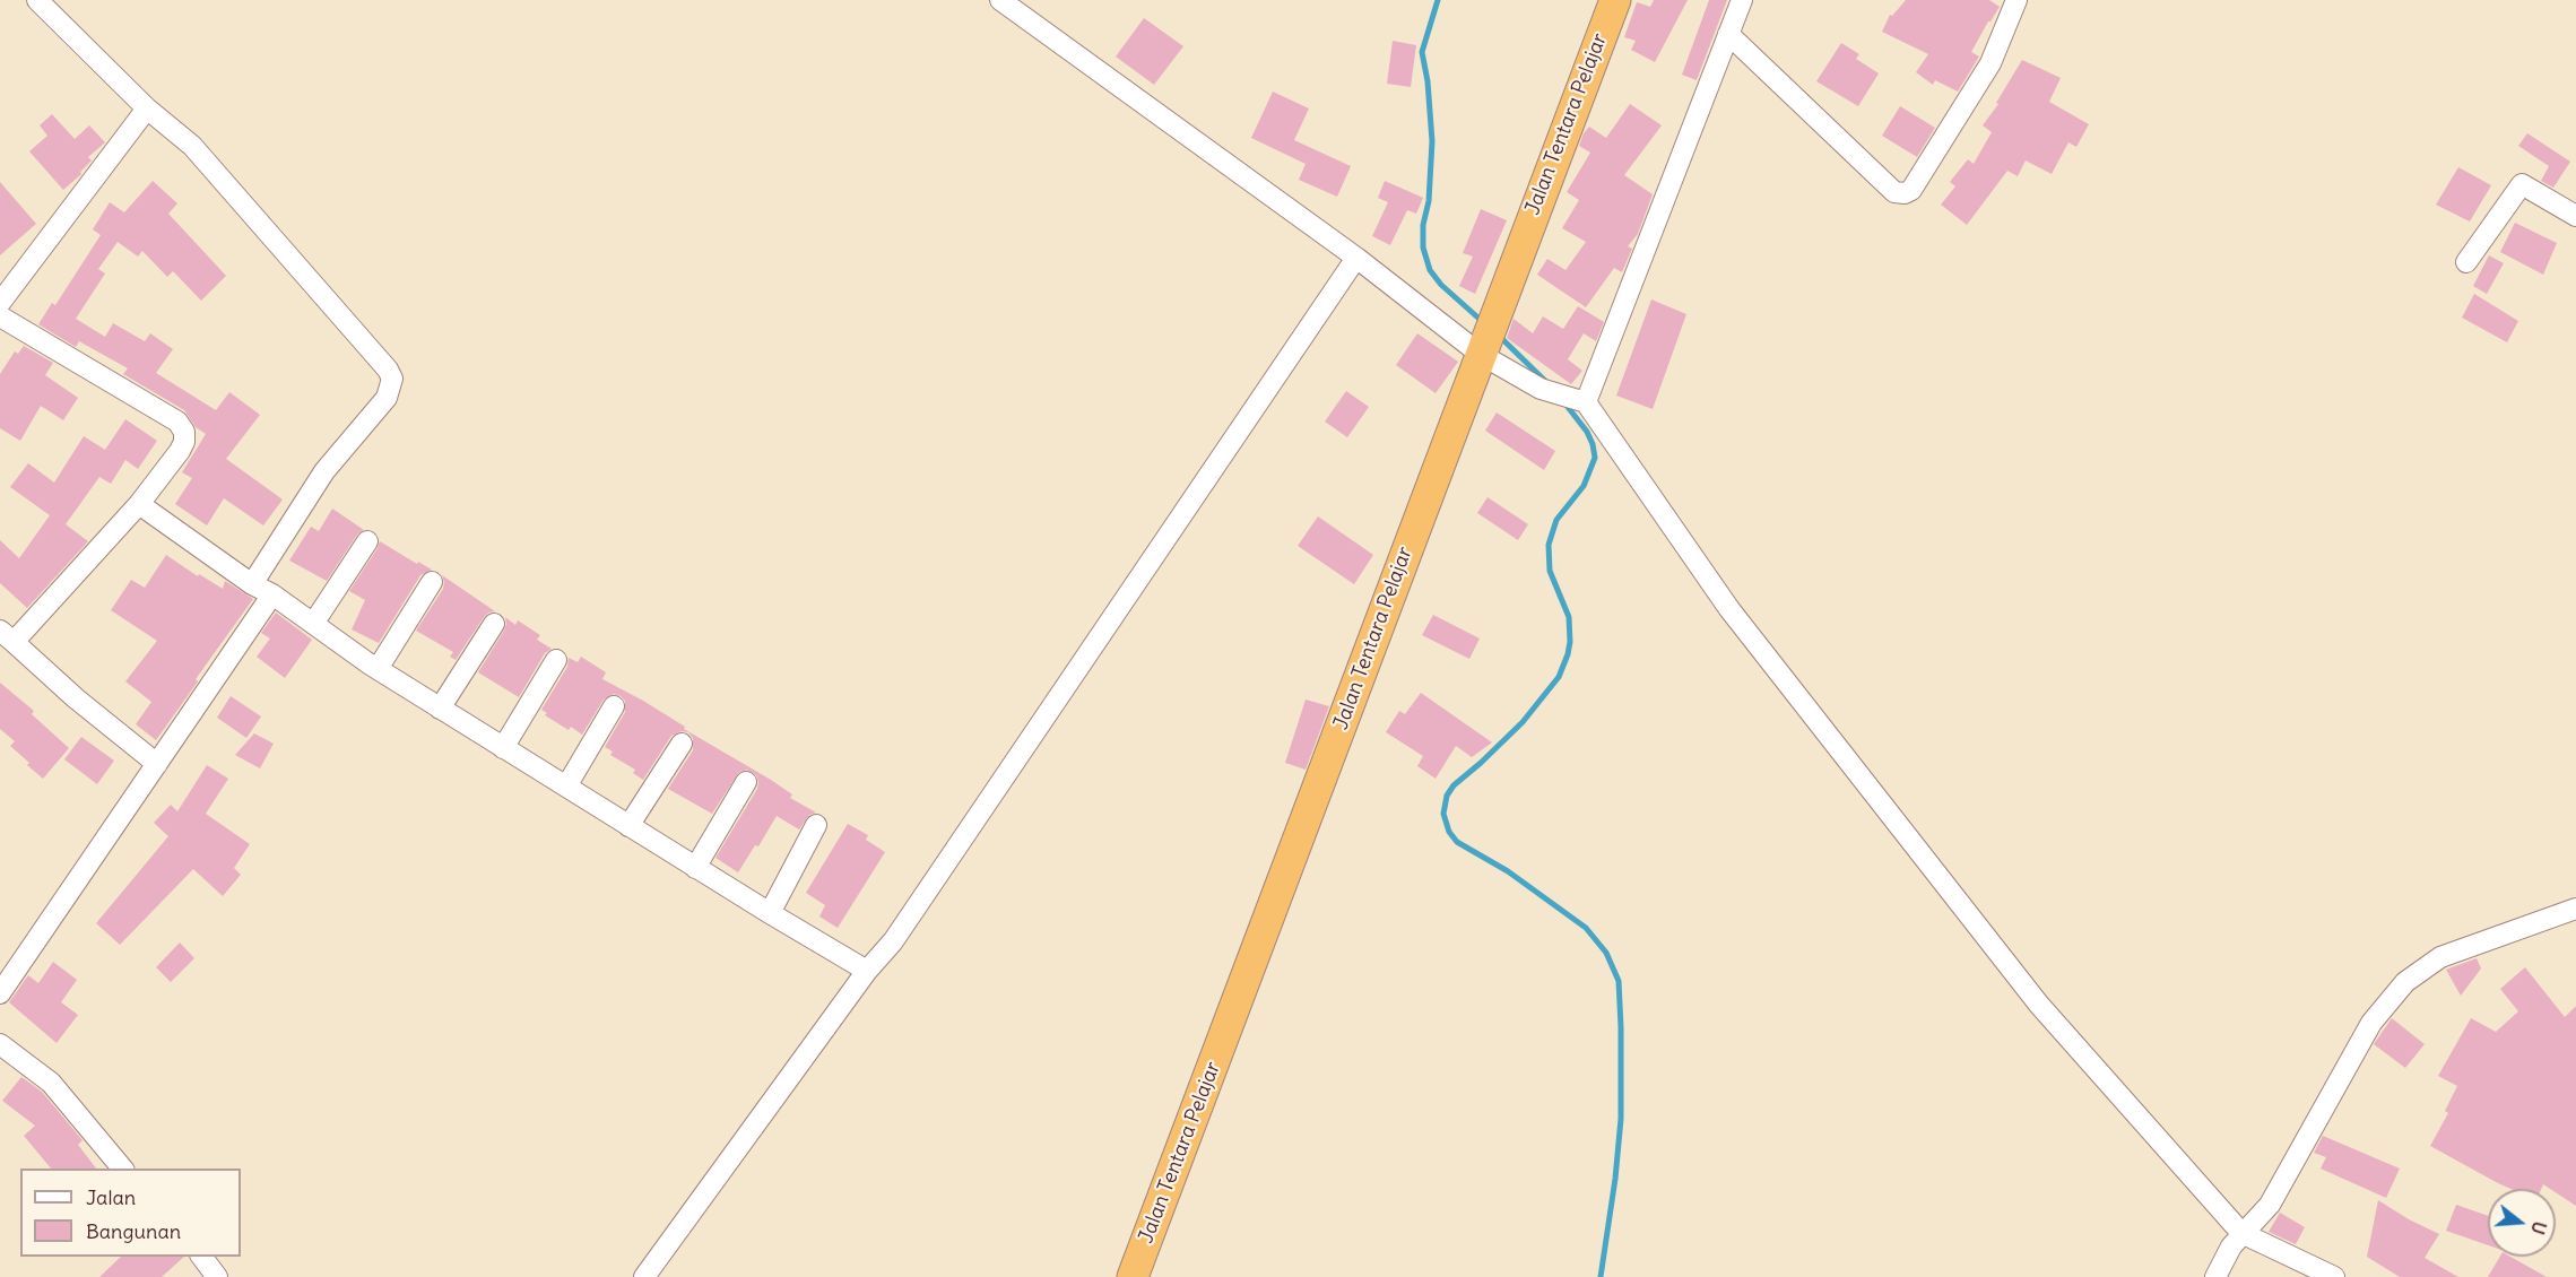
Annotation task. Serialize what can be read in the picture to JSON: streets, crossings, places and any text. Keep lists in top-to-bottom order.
{
  "streets": {
    "highway": ["Jalan Tentara Pelajar"]
  },
  "legend": ["Jalan", "Bangunan"],
  "north": "right"
}
